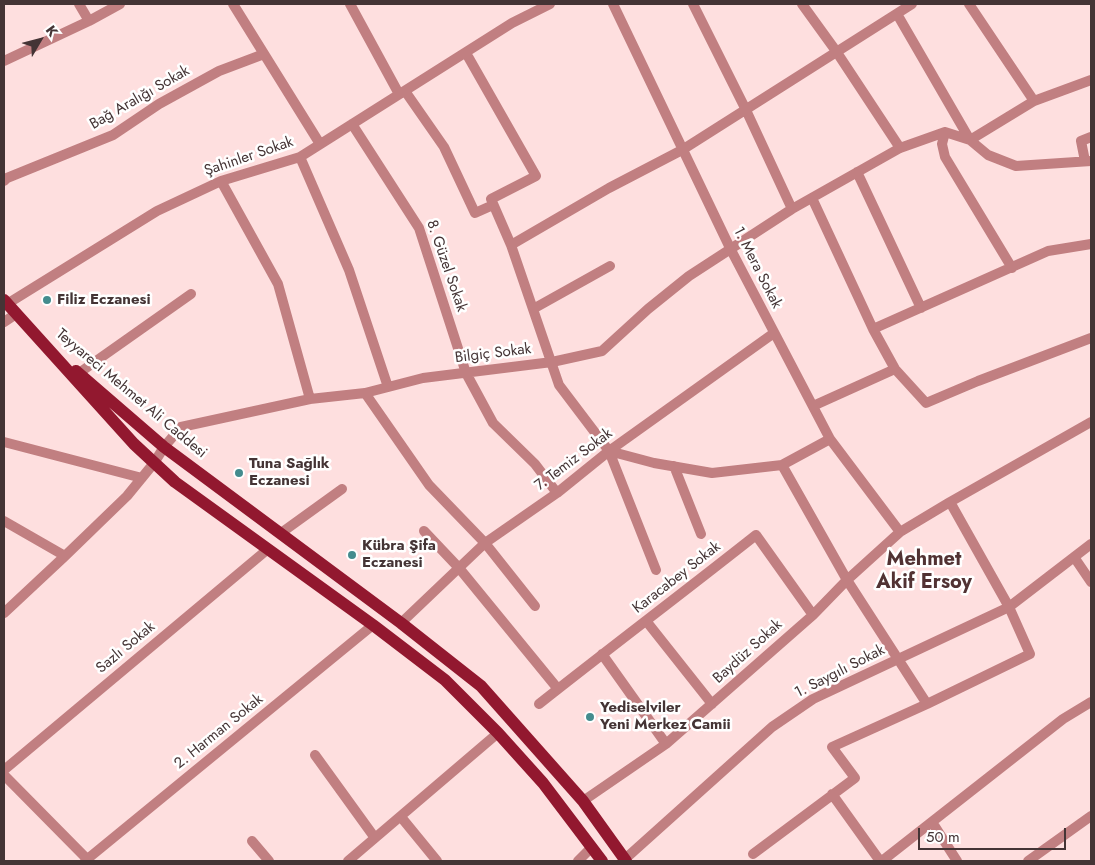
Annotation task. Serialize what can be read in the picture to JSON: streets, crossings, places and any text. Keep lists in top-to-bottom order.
{
  "streets": {
    "main road": ["Teyyareci Mehmet Ali Caddesi"],
    "street": [
      "Bağ Aralığı Sokak",
      "Şahinler Sokak",
      "8. Güzel Sokak",
      "1. Mera Sokak",
      "Bilgiç Sokak",
      "7. Temiz Sokak",
      "Karacabey Sokak",
      "Sazlı Sokak",
      "Baydüz Sokak",
      "1. Saygılı Sokak",
      "2. Harman Sokak"
    ]
  },
  "crossings": [
    ["Şahinler Sokak", "8. Güzel Sokak"],
    ["Şahinler Sokak", "Teyyareci Mehmet Ali Caddesi"],
    ["8. Güzel Sokak", "Bilgiç Sokak"],
    ["8. Güzel Sokak", "7. Temiz Sokak"],
    ["1. Mera Sokak", "Bilgiç Sokak"],
    ["1. Mera Sokak", "7. Temiz Sokak"],
    ["1. Mera Sokak", "Baydüz Sokak"],
    ["Bilgiç Sokak", "Teyyareci Mehmet Ali Caddesi"],
    ["Teyyareci Mehmet Ali Caddesi", "7. Temiz Sokak"],
    ["Teyyareci Mehmet Ali Caddesi", "Sazlı Sokak"],
    ["Teyyareci Mehmet Ali Caddesi", "Baydüz Sokak"],
    ["Teyyareci Mehmet Ali Caddesi", "1. Saygılı Sokak"],
    ["Teyyareci Mehmet Ali Caddesi", "2. Harman Sokak"],
    ["Karacabey Sokak", "Baydüz Sokak"]
  ],
  "districts": ["Mehmet Akif Ersoy"],
  "places": [
    "Filiz Eczanesi",
    "Tuna Sağlık Eczanesi",
    "Kübra Şifa Eczanesi",
    "Yediselviler Yeni Merkez Camii"
  ],
  "scale_bar": "50 m",
  "north": "top right"
}
